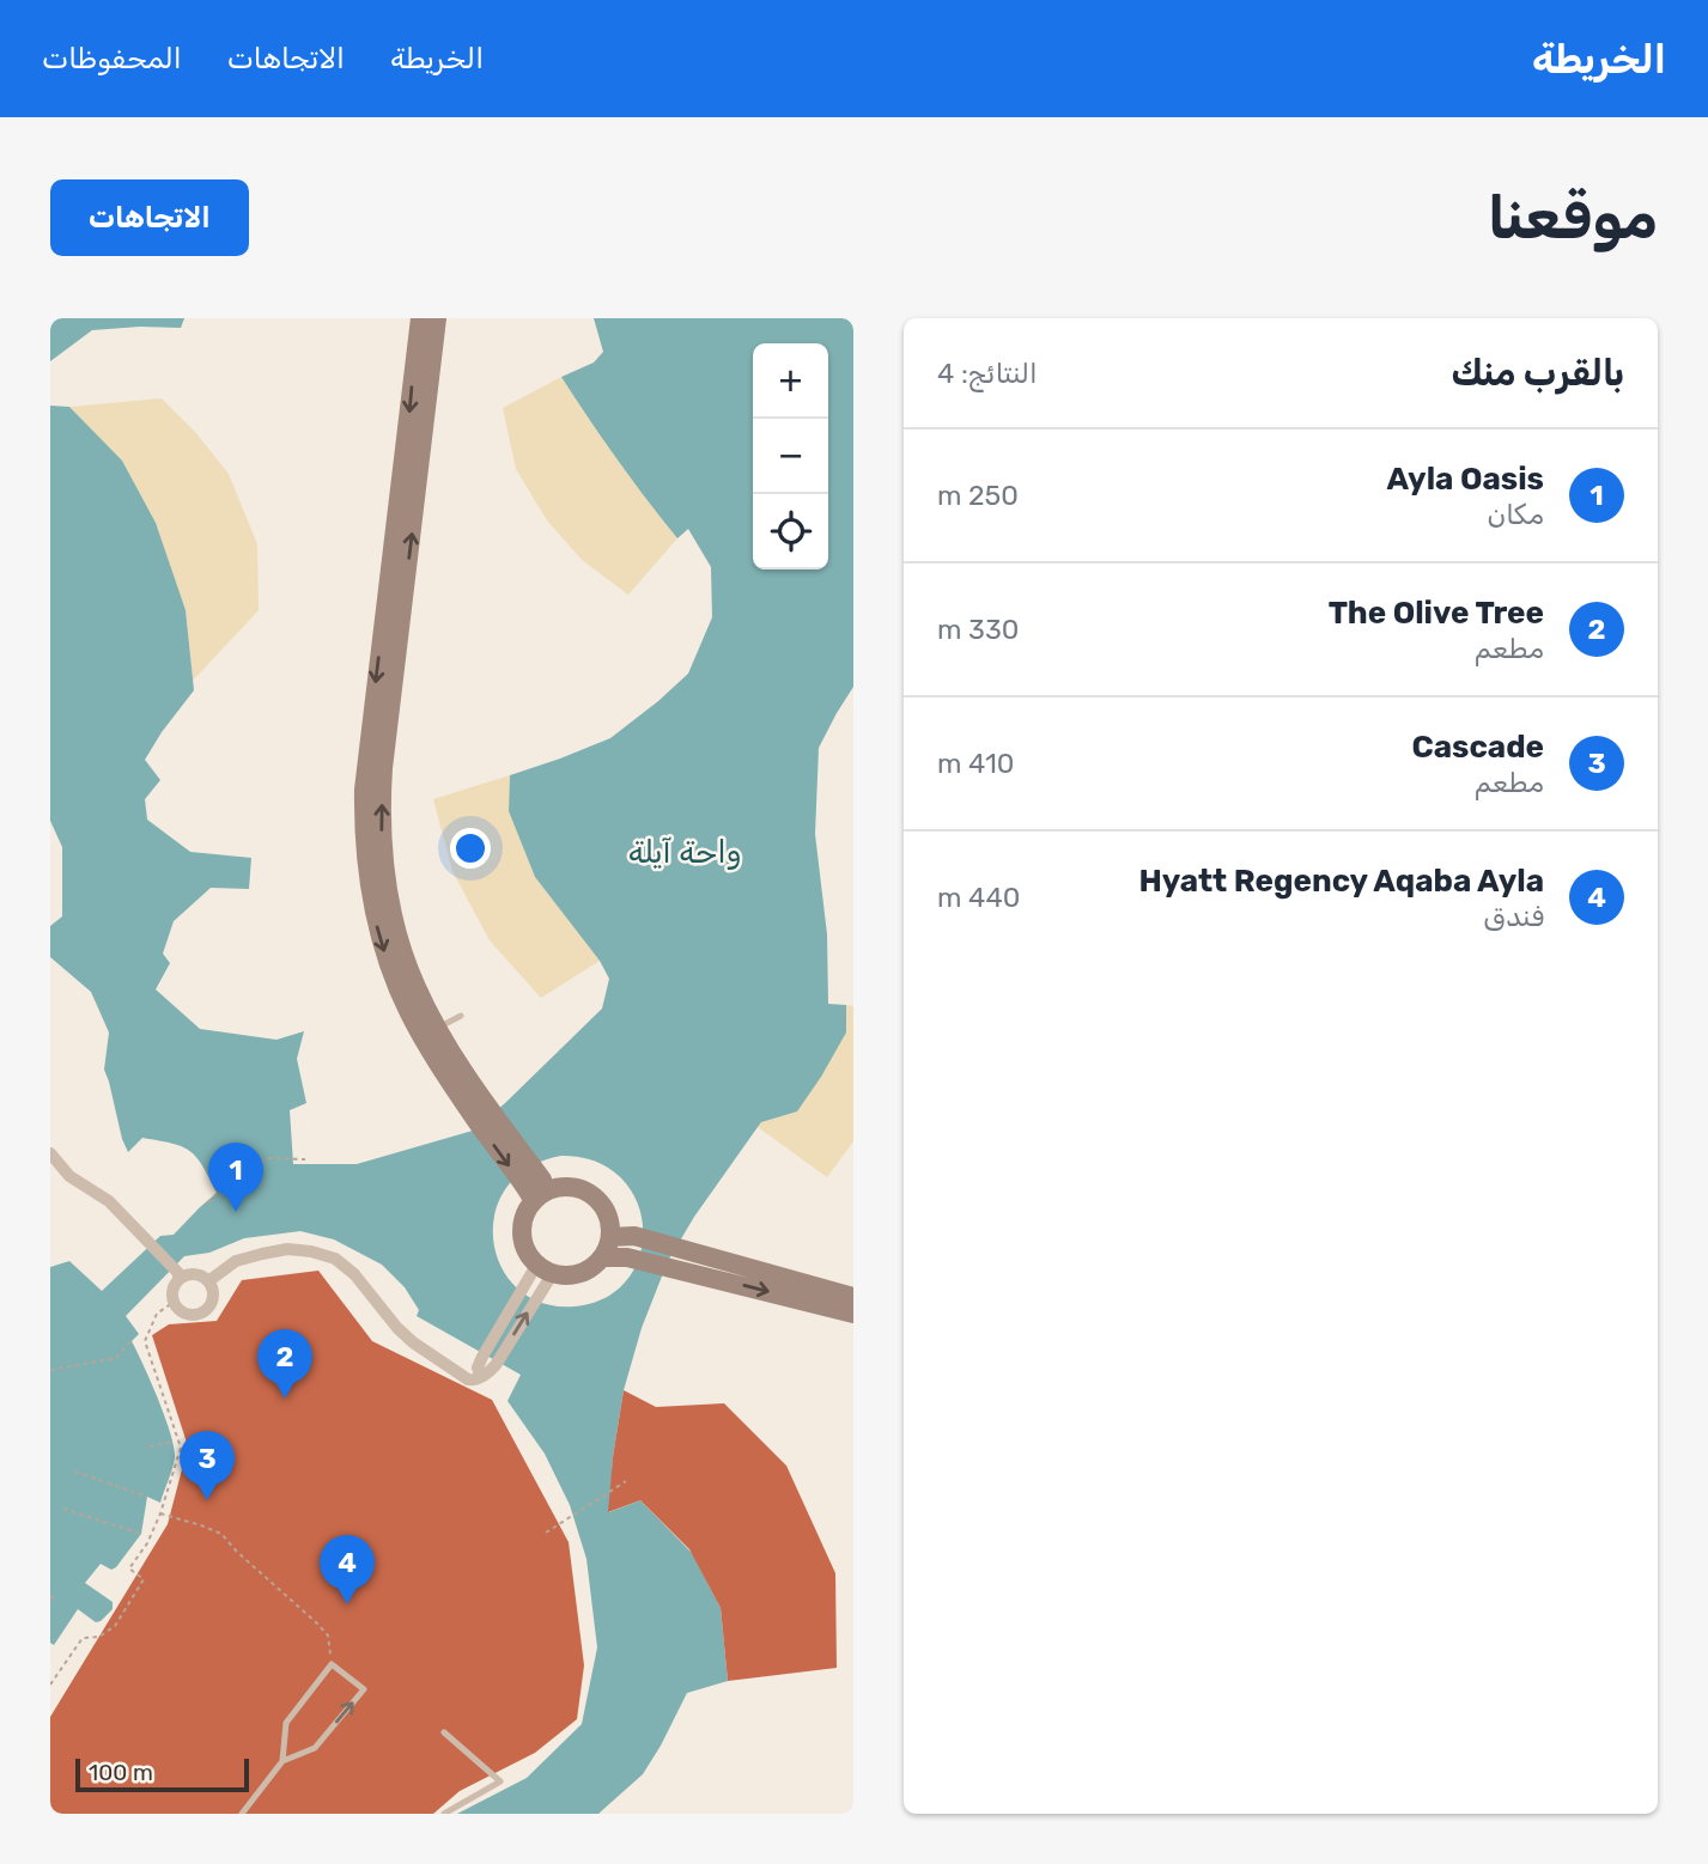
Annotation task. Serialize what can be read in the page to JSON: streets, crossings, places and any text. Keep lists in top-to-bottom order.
{
  "water": ["واحة آيلة"],
  "scale_bar": "100 m",
  "page": {
    "header": "الخريطة",
    "nav": ["الخريطة", "الاتجاهات", "المحفوظات"],
    "buttons": "الاتجاهات",
    "title": "موقعنا",
    "heading": ["بالقرب منك", "النتائج: 4"],
    "map_buttons": ["+", "−"],
    "list": [
      {
        "mark": "1",
        "name": "Ayla Oasis",
        "note": "مكان",
        "value": "250 m"
      },
      {
        "mark": "2",
        "name": "The Olive Tree",
        "note": "مطعم",
        "value": "330 m"
      },
      {
        "mark": "3",
        "name": "Cascade",
        "note": "مطعم",
        "value": "410 m"
      },
      {
        "mark": "4",
        "name": "Hyatt Regency Aqaba Ayla",
        "note": "فندق",
        "value": "440 m"
      }
    ],
    "pins": [
      "1",
      "2",
      "3",
      "4"
    ],
    "scale": "100 m"
  }
}
